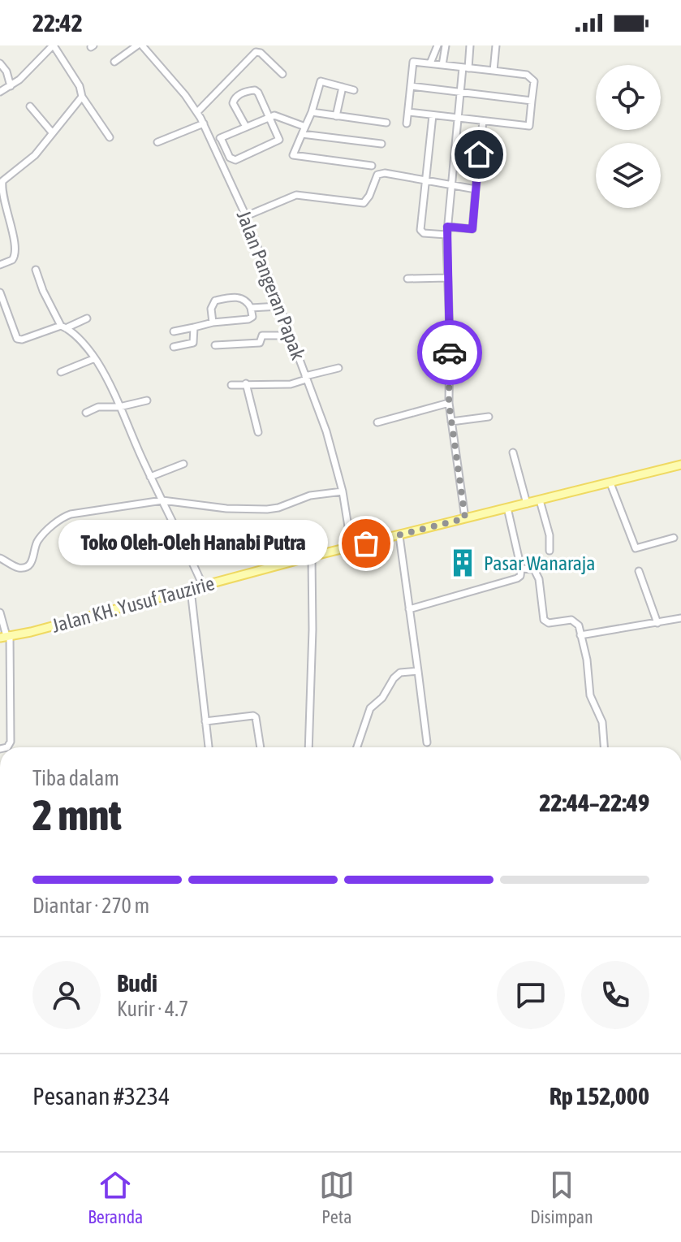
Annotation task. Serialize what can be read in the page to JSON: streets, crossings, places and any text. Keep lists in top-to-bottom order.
{
  "streets": {
    "main road": ["Jalan KH. Yusuf Tauzirie"],
    "street": ["Jalan Pangeran Papak"]
  },
  "crossings": [
    ["Jalan Pangeran Papak", "Jalan KH. Yusuf Tauzirie"]
  ],
  "places": {
    "other": ["Toko Oleh-Oleh Hanabi Putra"],
    "building": ["Pasar Wanaraja"]
  },
  "page": {
    "status": "22:42",
    "bubble": "Toko Oleh-Oleh Hanabi Putra",
    "heading": ["2 mnt", "Tiba dalam", "22:44–22:49"],
    "panel": [
      "Budi",
      "Kurir · 4.7",
      "Pesanan #3234",
      "Rp 152,000"
    ],
    "bar": "Diantar · 270 m",
    "tabs": ["Beranda", "Peta", "Disimpan"]
  }
}
